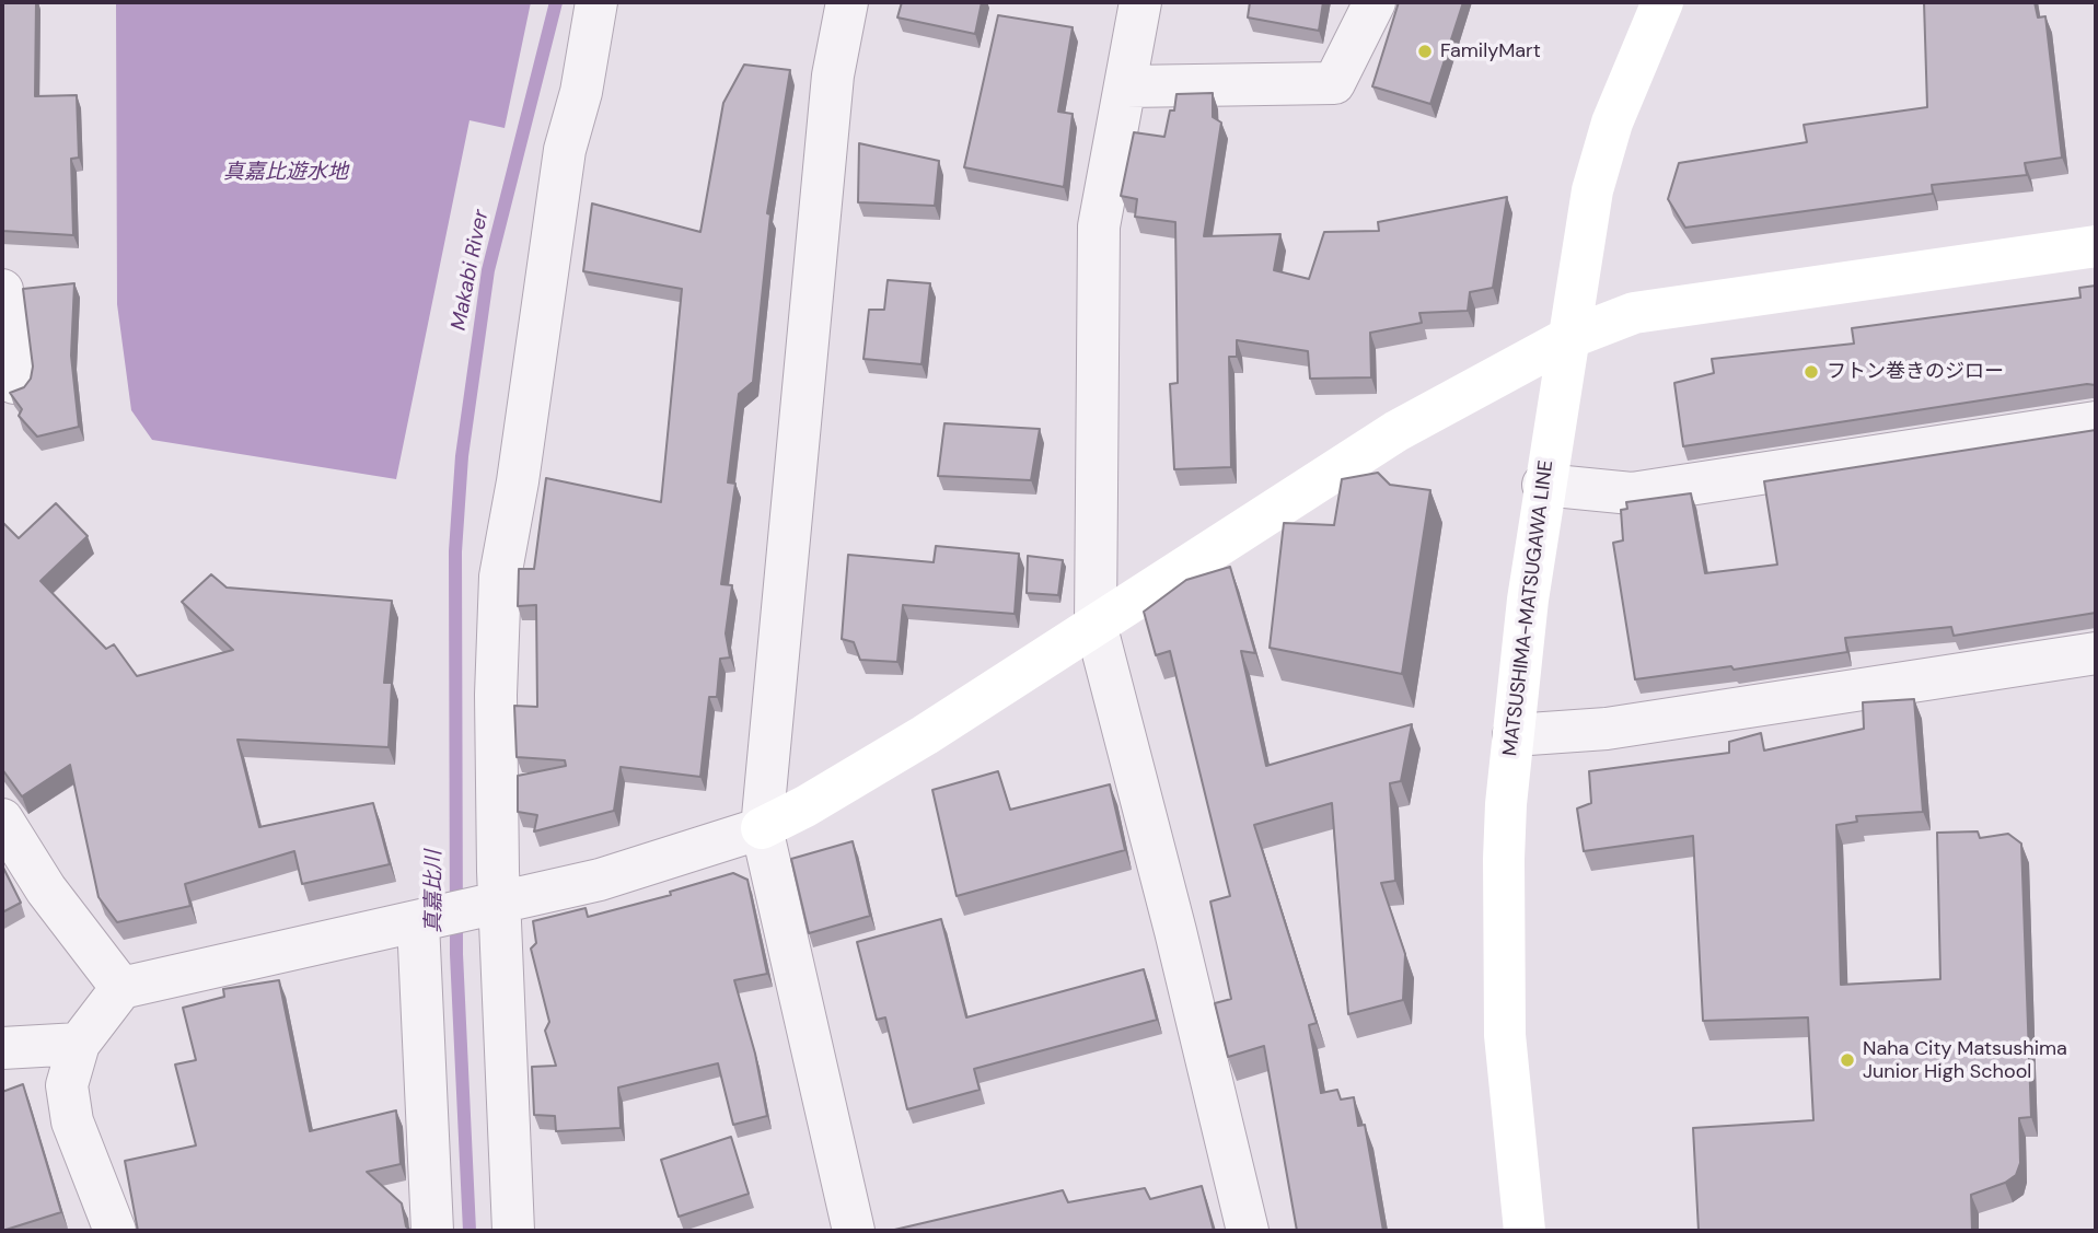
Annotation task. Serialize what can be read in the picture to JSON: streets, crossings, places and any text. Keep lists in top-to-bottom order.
{
  "streets": {
    "street": ["MATSUSHIMA-MATSUGAWA LINE"]
  },
  "water": ["真嘉比遊水地", "Makabi River", "真嘉比川"],
  "places": ["FamilyMart", "フトン巻きのジロー", "Naha City Matsushima Junior High School"]
}
